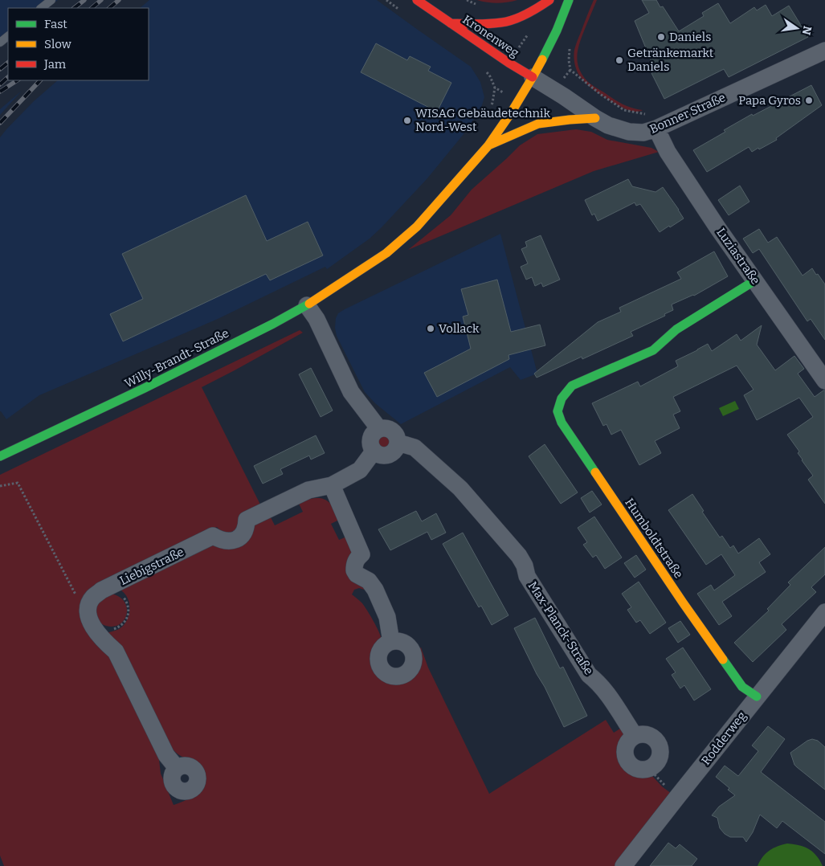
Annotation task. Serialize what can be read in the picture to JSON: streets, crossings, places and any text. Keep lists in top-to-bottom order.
{
  "streets": {
    "main road": ["Kronenweg", "Willy-Brandt-Straße", "Humboldtstraße"],
    "street": [
      "Bonner Straße",
      "Luziastraße",
      "Liebigstraße",
      "Max-Planck-Straße",
      "Rodderweg"
    ]
  },
  "crossings": [
    ["Kronenweg", "Bonner Straße"],
    ["Kronenweg", "Willy-Brandt-Straße"],
    ["Bonner Straße", "Luziastraße"],
    ["Bonner Straße", "Willy-Brandt-Straße"],
    ["Luziastraße", "Humboldtstraße"],
    ["Humboldtstraße", "Rodderweg"],
    ["Liebigstraße", "Max-Planck-Straße"]
  ],
  "places": [
    "Daniels",
    "Getränkemarkt Daniels",
    "Papa Gyros",
    "WISAG Gebäudetechnik Nord-West",
    "Vollack"
  ],
  "legend": ["Fast", "Slow", "Jam"],
  "north": "right"
}
